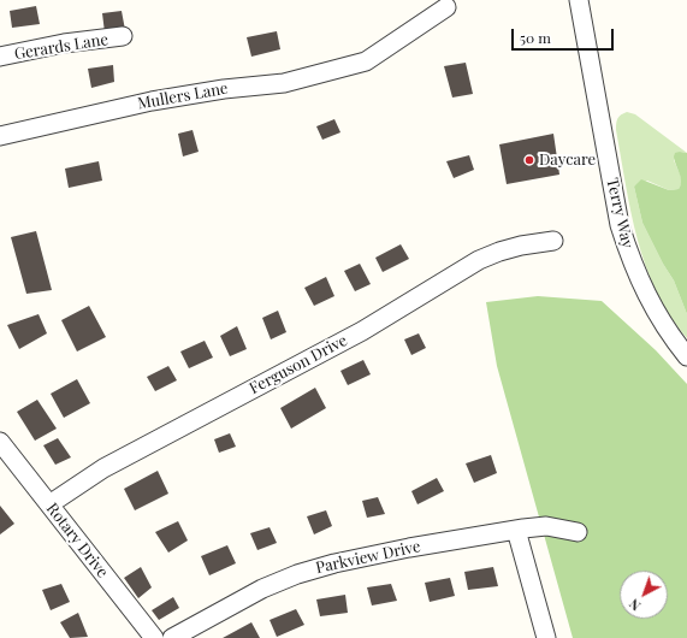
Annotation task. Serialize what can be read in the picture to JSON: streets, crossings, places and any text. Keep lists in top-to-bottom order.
{
  "streets": {
    "street": [
      "Gerards Lane",
      "Mullers Lane",
      "Terry Way",
      "Ferguson Drive",
      "Rotary Drive",
      "Parkview Drive"
    ]
  },
  "crossings": [
    ["Ferguson Drive", "Rotary Drive"]
  ],
  "places": ["Daycare"],
  "scale_bar": "50 m",
  "north": "bottom left"
}
